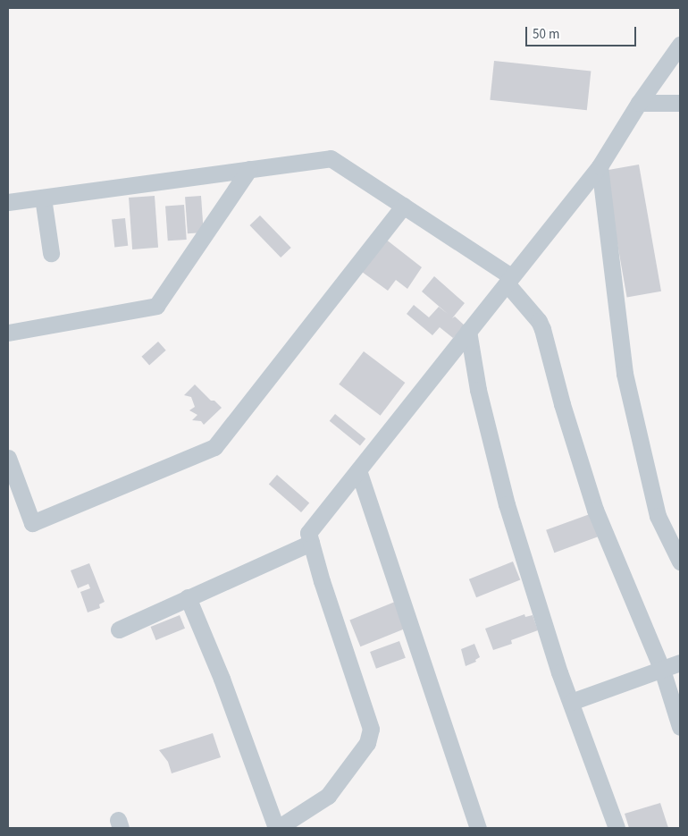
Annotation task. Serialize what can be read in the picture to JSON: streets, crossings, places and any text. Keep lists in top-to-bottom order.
{
  "scale_bar": "50 m"
}
